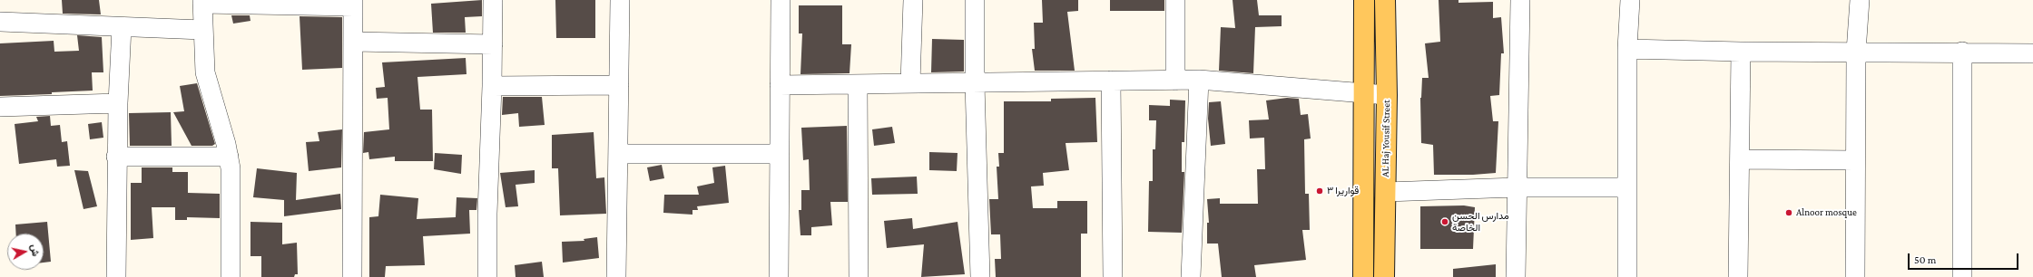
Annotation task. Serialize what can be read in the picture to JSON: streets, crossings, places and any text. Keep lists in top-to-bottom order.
{
  "streets": {
    "main road": ["AL Haj Yousif Street"]
  },
  "places": ["قواريرا ٣", "Alnoor mosque", "مدارس الحسن الخاصة"],
  "scale_bar": "50 m",
  "north": "right"
}
